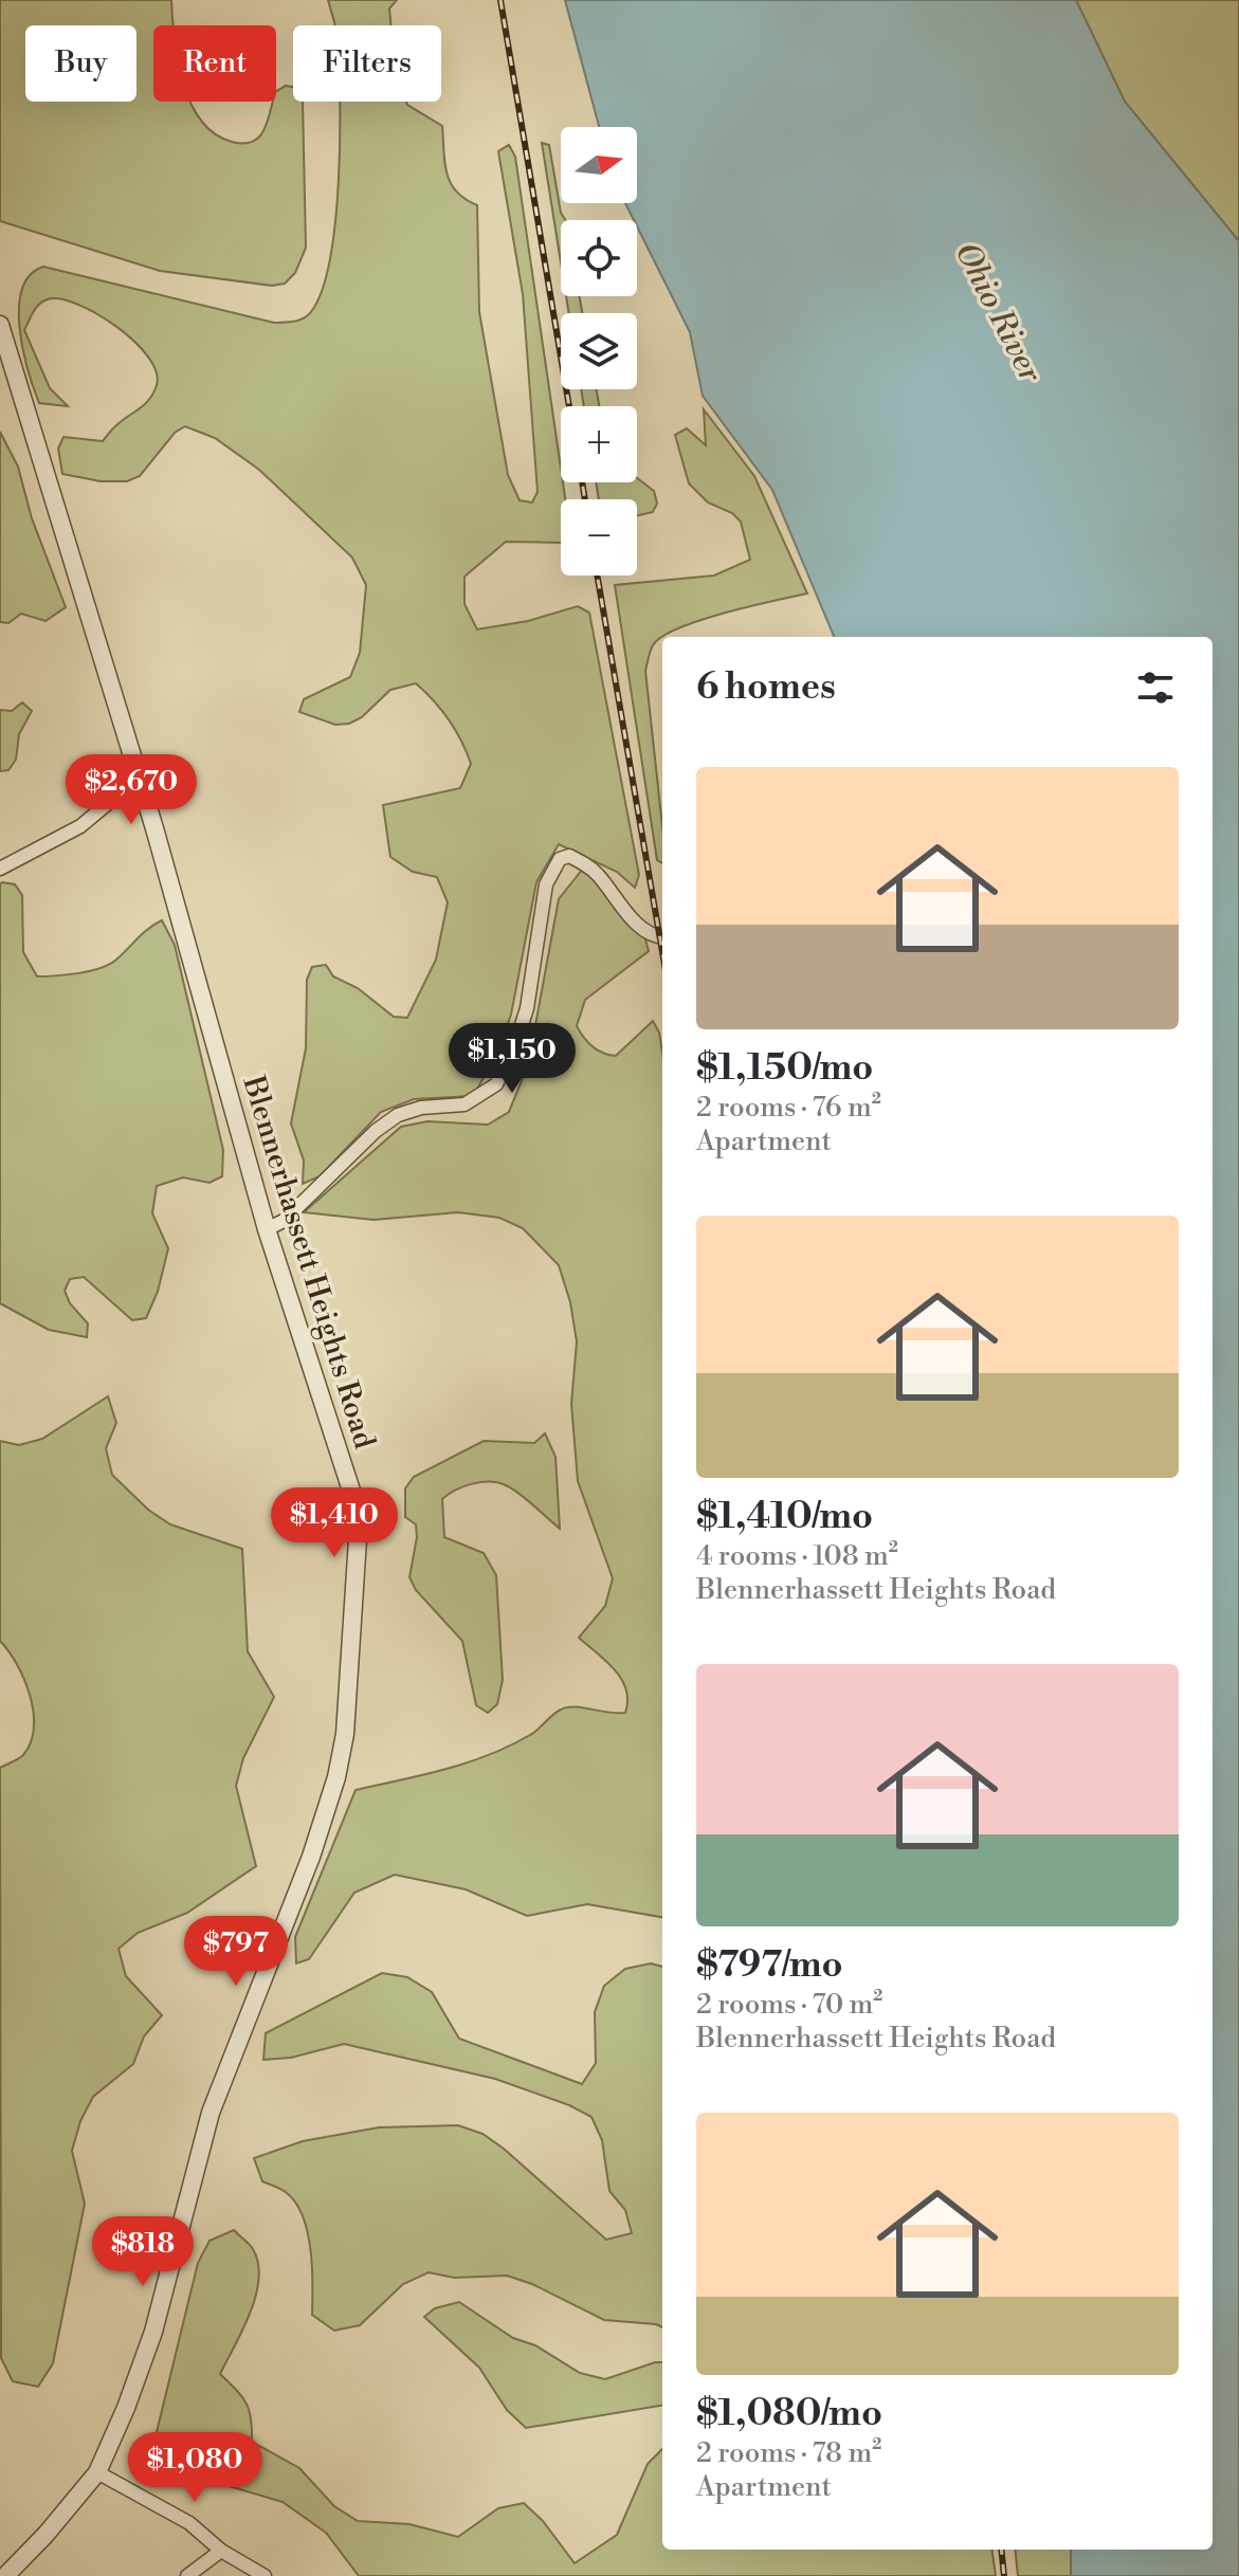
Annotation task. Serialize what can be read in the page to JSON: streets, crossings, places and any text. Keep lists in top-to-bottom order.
{
  "streets": {
    "street": ["Blennerhassett Heights Road"]
  },
  "water": ["Ohio River"],
  "north": "right",
  "page": {
    "chip": ["Buy", "Rent", "Filters"],
    "map_buttons": ["+", "−"],
    "heading": "6 homes",
    "list": [
      {
        "name": "$1,150/mo",
        "note": "2 rooms · 76 m² · Apartment"
      },
      {
        "name": "$1,410/mo",
        "note": "4 rooms · 108 m² · Blennerhassett Heights Road"
      },
      {
        "name": "$797/mo",
        "note": "2 rooms · 70 m² · Blennerhassett Heights Road"
      },
      {
        "name": "$1,080/mo",
        "note": "2 rooms · 78 m² · Apartment"
      }
    ],
    "price": [
      "$2,670",
      "$1,150",
      "$1,410",
      "$797",
      "$818",
      "$1,080"
    ]
  }
}
